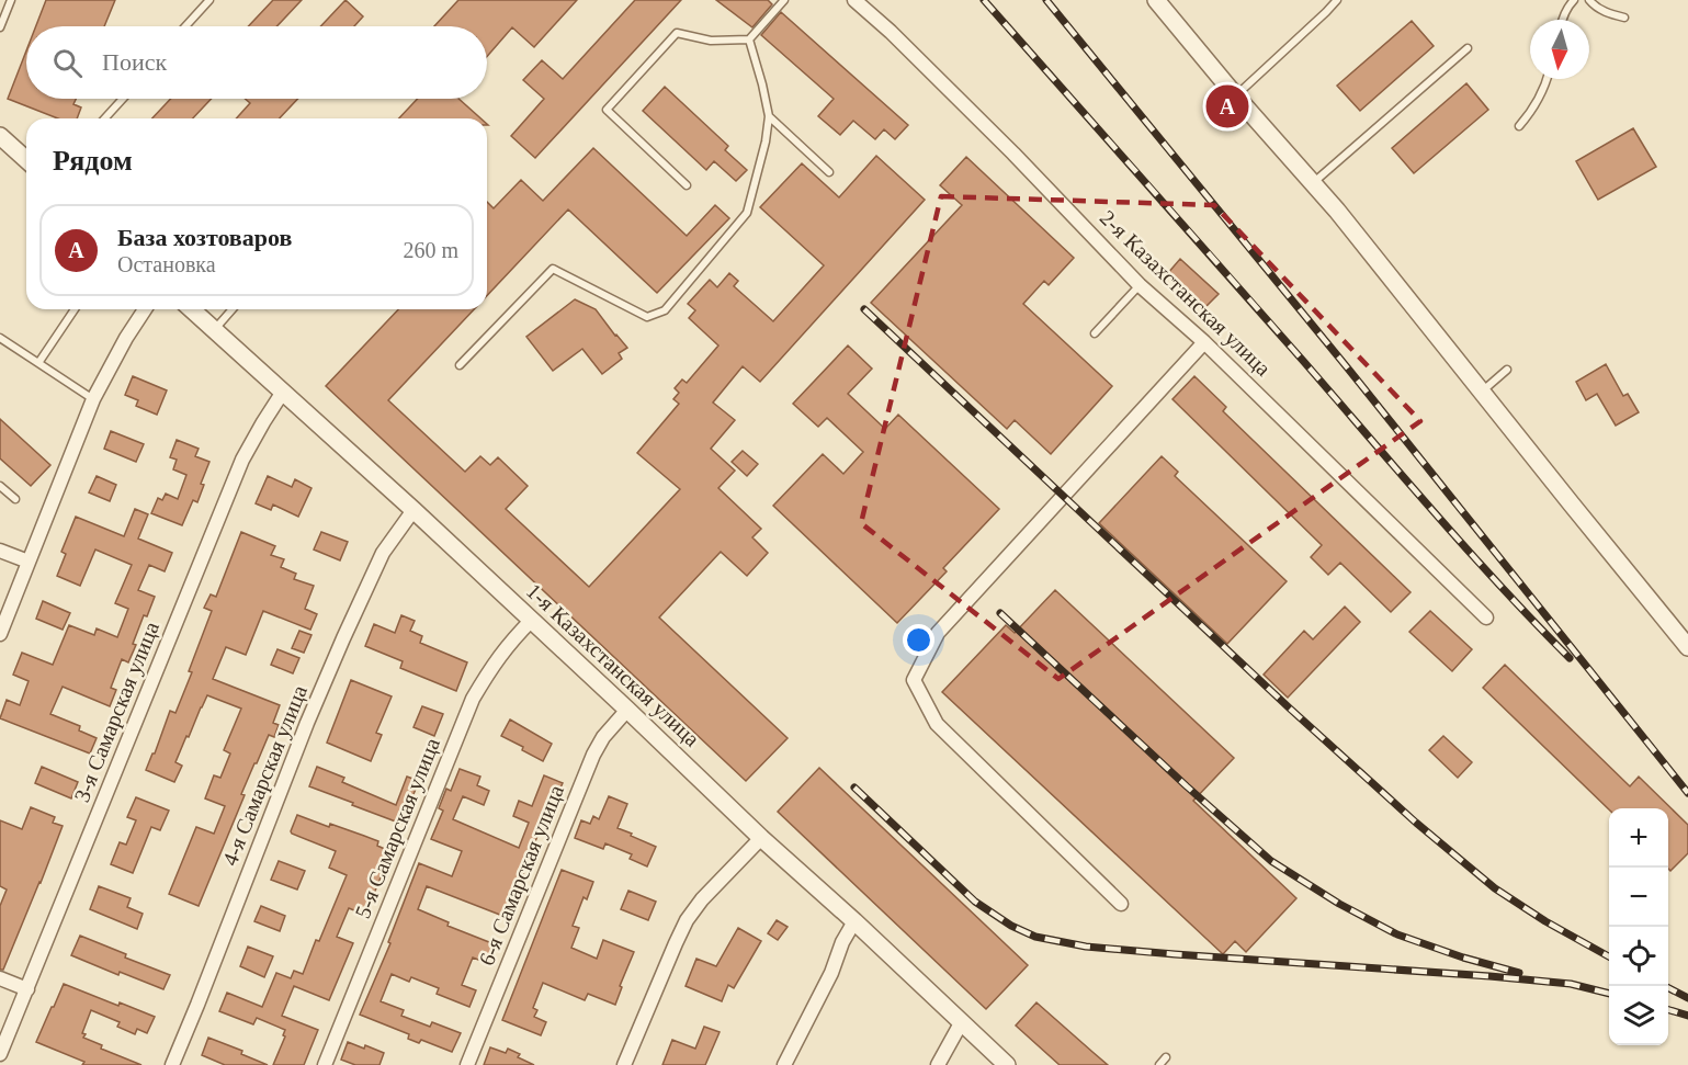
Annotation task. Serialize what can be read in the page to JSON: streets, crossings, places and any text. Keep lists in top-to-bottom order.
{
  "streets": {
    "street": [
      "2-я Казахстанская улица",
      "1-я Казахстанская улица",
      "3-я Самарская улица",
      "4-я Самарская улица",
      "5-я Самарская улица",
      "6-я Самарская улица"
    ]
  },
  "crossings": [
    ["1-я Казахстанская улица", "3-я Самарская улица"],
    ["1-я Казахстанская улица", "4-я Самарская улица"],
    ["1-я Казахстанская улица", "5-я Самарская улица"],
    ["1-я Казахстанская улица", "6-я Самарская улица"]
  ],
  "north": "bottom",
  "page": {
    "search": "Поиск",
    "pins": "A",
    "heading": "Рядом",
    "list": [
      {
        "mark": "A",
        "name": "База хозтоваров",
        "note": "Остановка",
        "value": "260 m"
      }
    ],
    "map_buttons": ["+", "−"]
  }
}
